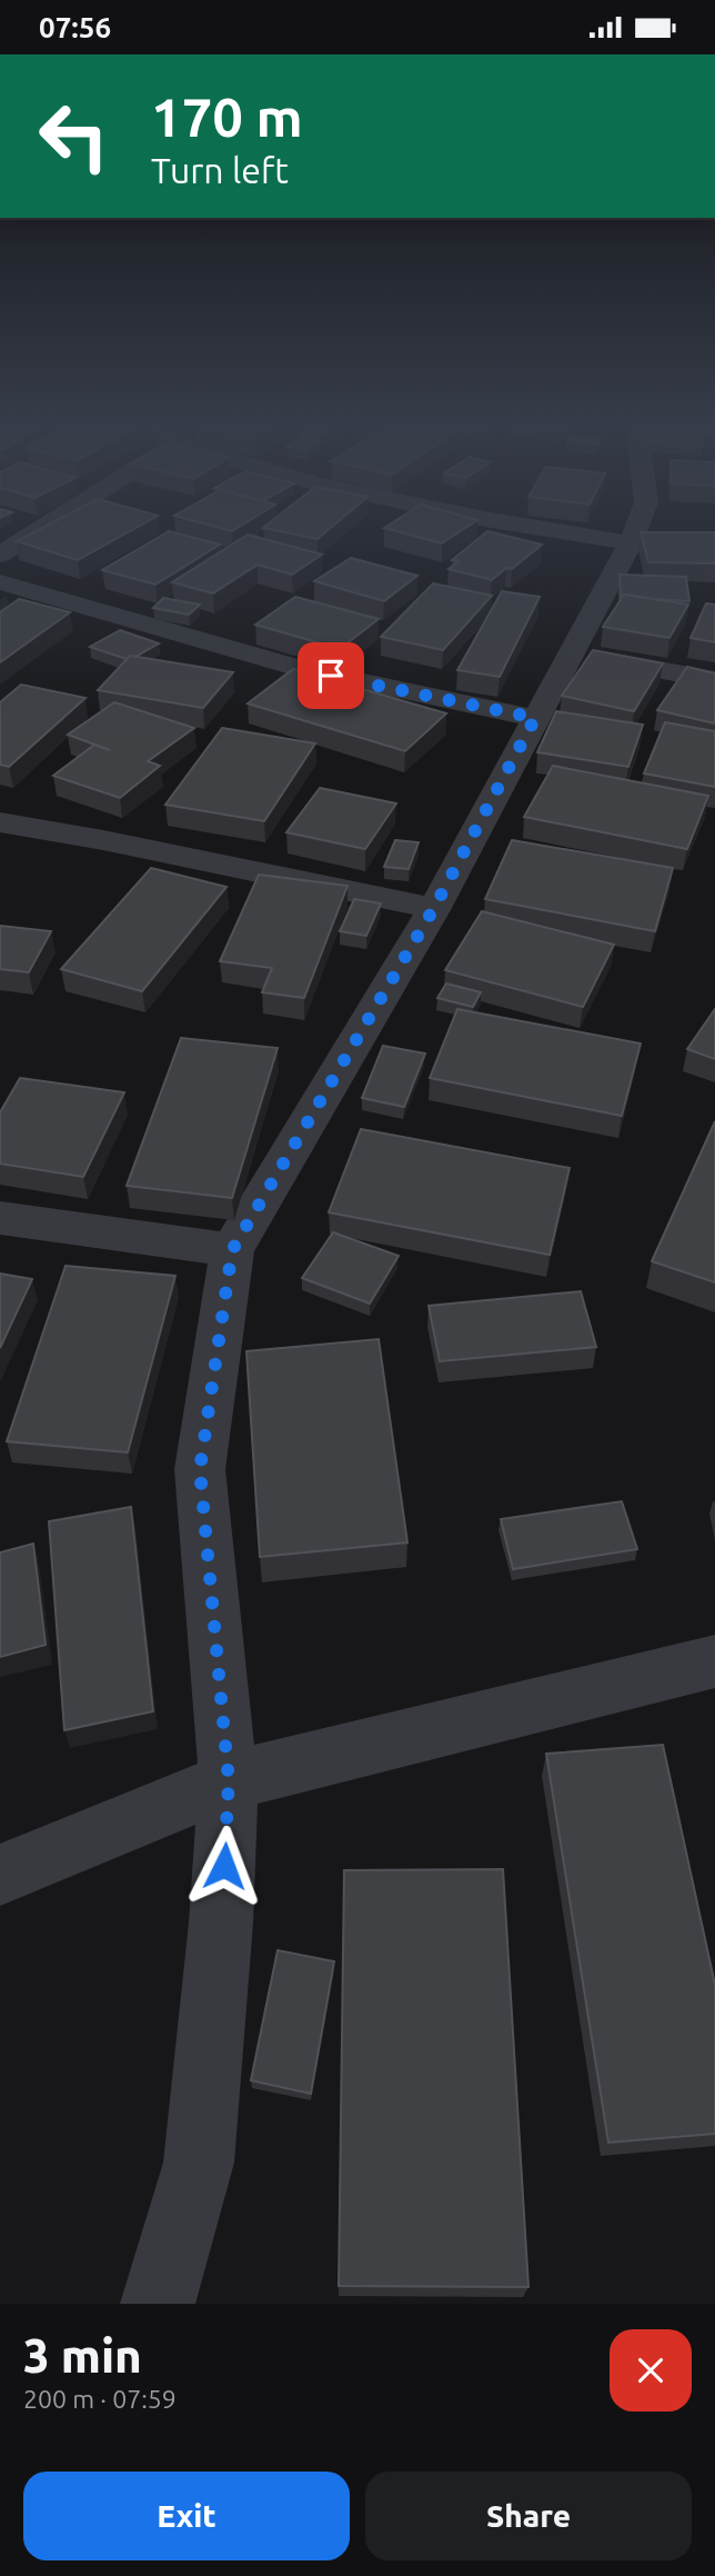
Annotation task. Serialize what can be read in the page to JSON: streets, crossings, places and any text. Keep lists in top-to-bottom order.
{
  "page": {
    "status": "07:56",
    "turn": ["170 m", "Turn left"],
    "heading": ["3 min", "200 m · 07:59"],
    "buttons": ["Exit", "Share"]
  }
}
